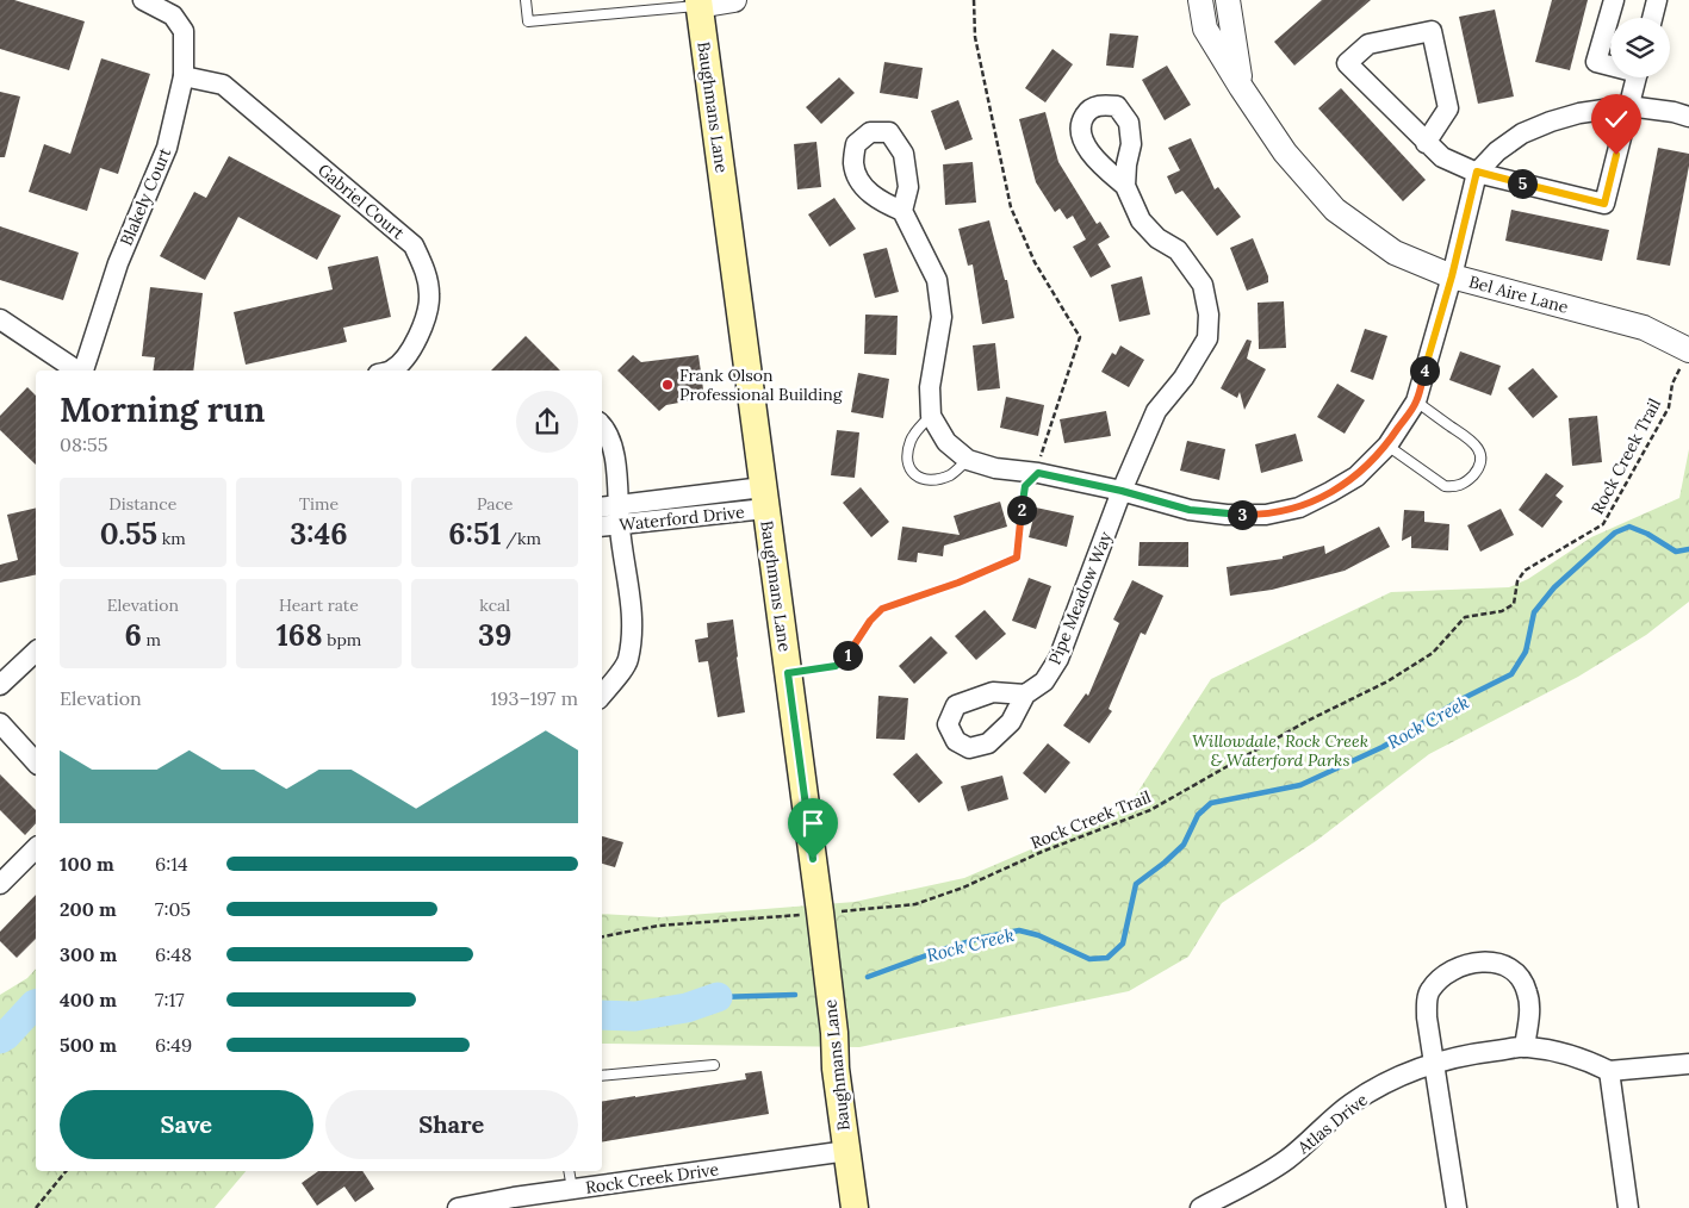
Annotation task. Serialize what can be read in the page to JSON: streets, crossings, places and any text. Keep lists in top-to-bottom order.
{
  "streets": {
    "main road": ["Baughmans Lane"],
    "street": [
      "Blakely Court",
      "Gabriel Court",
      "Bel Aire Lane",
      "Waterford Drive",
      "Pipe Meadow Way",
      "Atlas Drive",
      "Rock Creek Drive"
    ],
    "path": ["Rock Creek Trail"]
  },
  "crossings": [
    ["Baughmans Lane", "Rock Creek Trail"],
    ["Baughmans Lane", "Waterford Drive"],
    ["Baughmans Lane", "Rock Creek Drive"],
    ["Blakely Court", "Gabriel Court"],
    ["Bel Aire Lane", "Rock Creek Trail"]
  ],
  "water": ["Rock Creek"],
  "parks": ["Willowdale, Rock Creek & Waterford Parks"],
  "places": ["Frank Olson Professional Building"],
  "page": {
    "pins": [
      "5",
      "4",
      "2",
      "3",
      "1"
    ],
    "heading": ["Morning run", "08:55"],
    "stats": [
      ["Distance", "0.55 km"],
      ["Time", "3:46"],
      ["Pace", "6:51 /km"],
      ["Elevation", "6 m"],
      ["Heart rate", "168 bpm"],
      ["kcal", "39"]
    ],
    "chart": ["Elevation", "193–197 m"],
    "list": [
      {
        "name": "100 m",
        "note": "6:14"
      },
      {
        "name": "200 m",
        "note": "7:05"
      },
      {
        "name": "300 m",
        "note": "6:48"
      },
      {
        "name": "400 m",
        "note": "7:17"
      },
      {
        "name": "500 m",
        "note": "6:49"
      }
    ],
    "buttons": ["Save", "Share"]
  }
}
